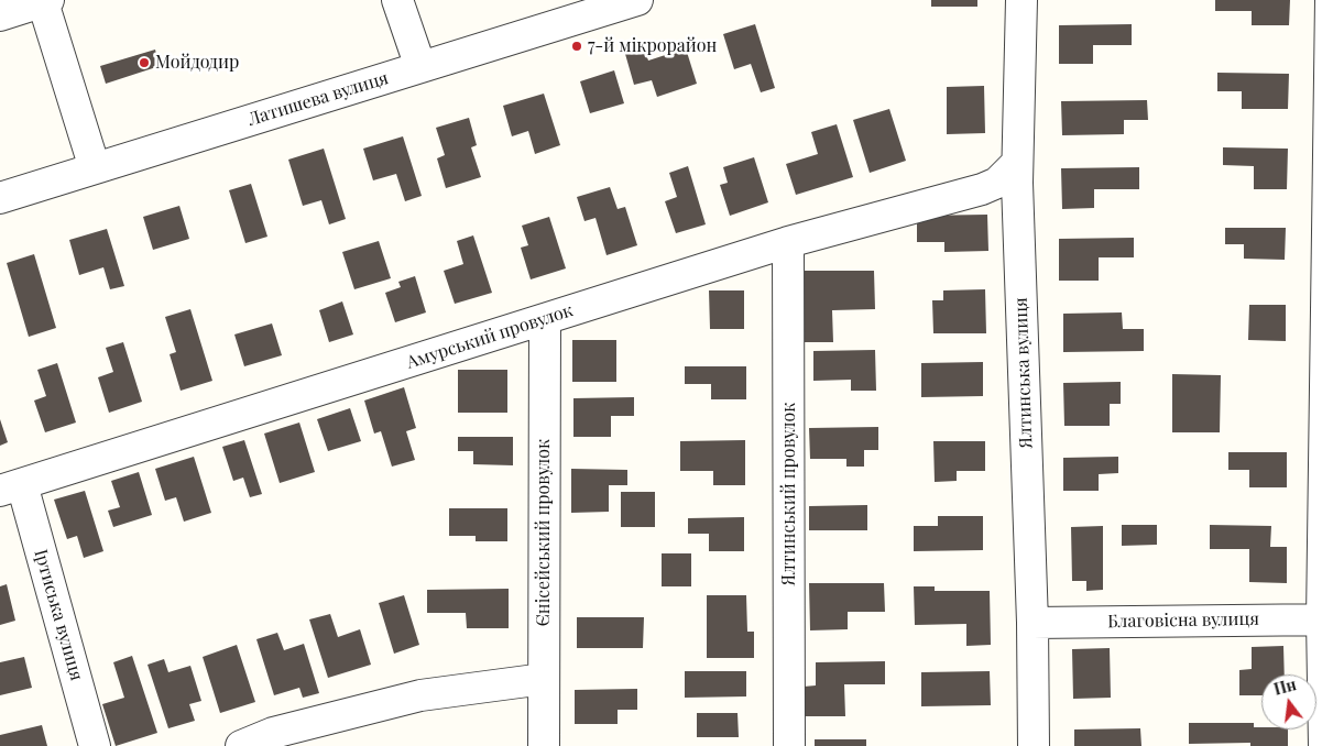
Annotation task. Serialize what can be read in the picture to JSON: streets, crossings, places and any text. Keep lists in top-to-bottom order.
{
  "streets": {
    "street": [
      "Латишева вулиця",
      "Амурський провулок",
      "Ялтинська вулиця",
      "Ялтинський провулок",
      "Єнісейський провулок",
      "Іртиська вулиця",
      "Благовісна вулиця"
    ]
  },
  "crossings": [
    ["Амурський провулок", "Ялтинська вулиця"],
    ["Амурський провулок", "Ялтинський провулок"],
    ["Амурський провулок", "Єнісейський провулок"],
    ["Амурський провулок", "Іртиська вулиця"],
    ["Ялтинська вулиця", "Благовісна вулиця"]
  ],
  "places": ["7-й мікрорайон", "Мойдодир"],
  "north": "top"
}
